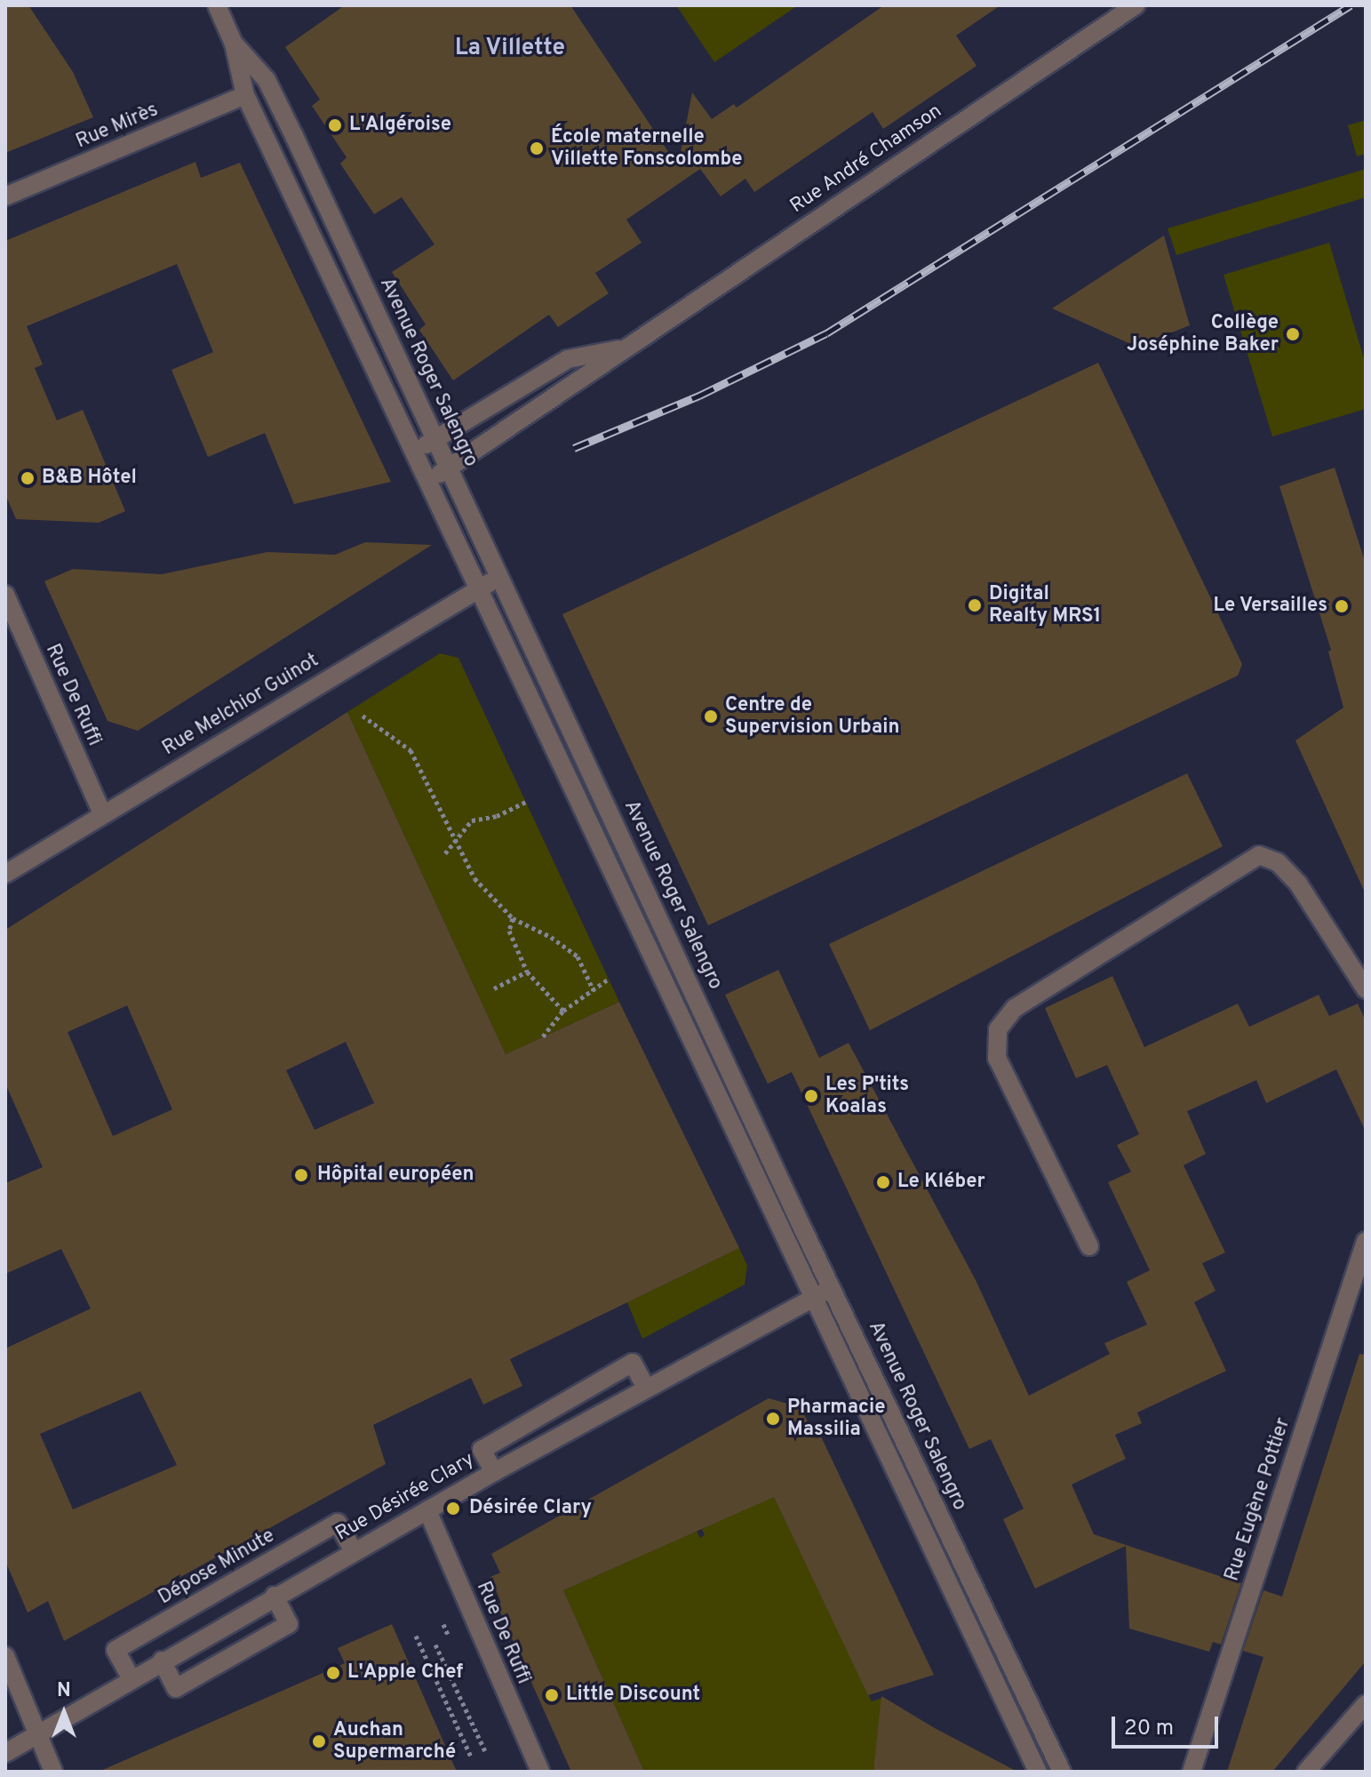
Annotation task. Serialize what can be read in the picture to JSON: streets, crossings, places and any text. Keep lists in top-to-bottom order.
{
  "streets": {
    "street": [
      "Rue Mirès",
      "Rue André Chamson",
      "Avenue Roger Salengro",
      "Rue De Ruffi",
      "Rue Melchior Guinot",
      "Rue Désirée Clary",
      "Rue Eugène Pottier",
      "Dépose Minute"
    ]
  },
  "crossings": [
    ["Rue Mirès", "Avenue Roger Salengro"],
    ["Rue André Chamson", "Avenue Roger Salengro"],
    ["Avenue Roger Salengro", "Rue Melchior Guinot"],
    ["Avenue Roger Salengro", "Rue Désirée Clary"],
    ["Rue De Ruffi", "Rue Melchior Guinot"],
    ["Rue De Ruffi", "Rue Désirée Clary"],
    ["Rue Désirée Clary", "Dépose Minute"]
  ],
  "districts": ["La Villette"],
  "places": [
    "L'Algéroise",
    "École maternelle Villette Fonscolombe",
    "Collège Joséphine Baker",
    "B&B Hôtel",
    "Digital Realty MRS1",
    "Le Versailles",
    "Centre de Supervision Urbain",
    "Les P'tits Koalas",
    "Hôpital européen",
    "Le Kléber",
    "Pharmacie Massilia",
    "Désirée Clary",
    "L'Apple Chef",
    "Little Discount",
    "Auchan Supermarché"
  ],
  "scale_bar": "20 m",
  "north": "top"
}
